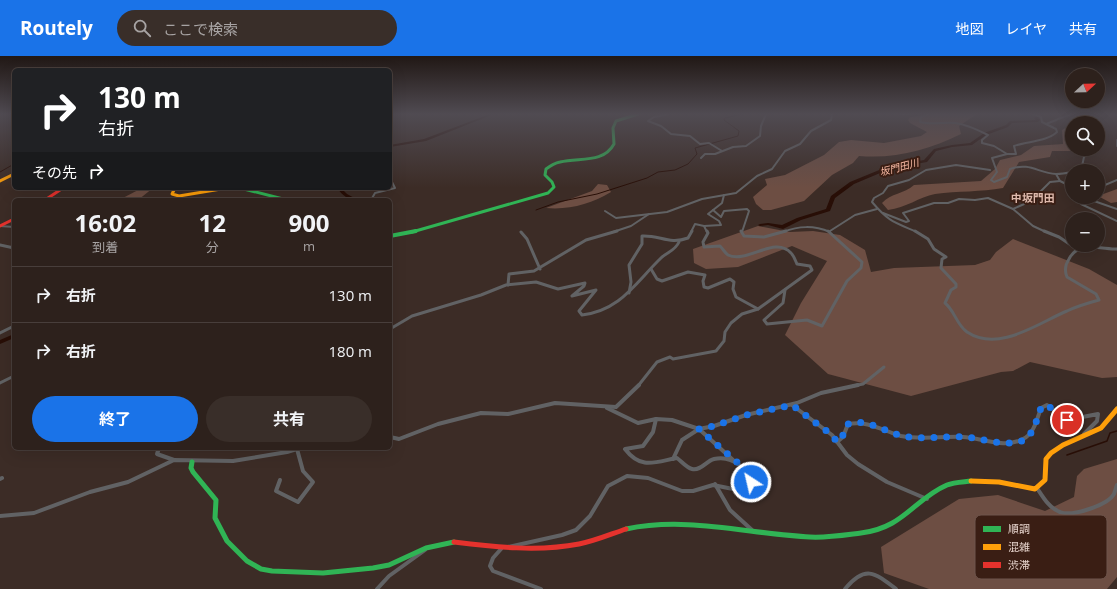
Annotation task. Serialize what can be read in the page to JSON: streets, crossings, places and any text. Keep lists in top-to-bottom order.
{
  "districts": ["中坂門田"],
  "water": ["坂門田川"],
  "legend": ["順調", "混雑", "渋滞"],
  "north": "right",
  "page": {
    "header": "Routely",
    "search": "ここで検索",
    "nav": ["地図", "レイヤ", "共有"],
    "map_buttons": ["+", "−"],
    "turn": ["130 m", "右折"],
    "then": "その先",
    "eta": [
      "16:02",
      "到着",
      "12",
      "分",
      "900",
      "m"
    ],
    "list": [
      {
        "name": "右折",
        "value": "130 m"
      },
      {
        "name": "右折",
        "value": "180 m"
      }
    ],
    "buttons": ["終了", "共有"]
  }
}
